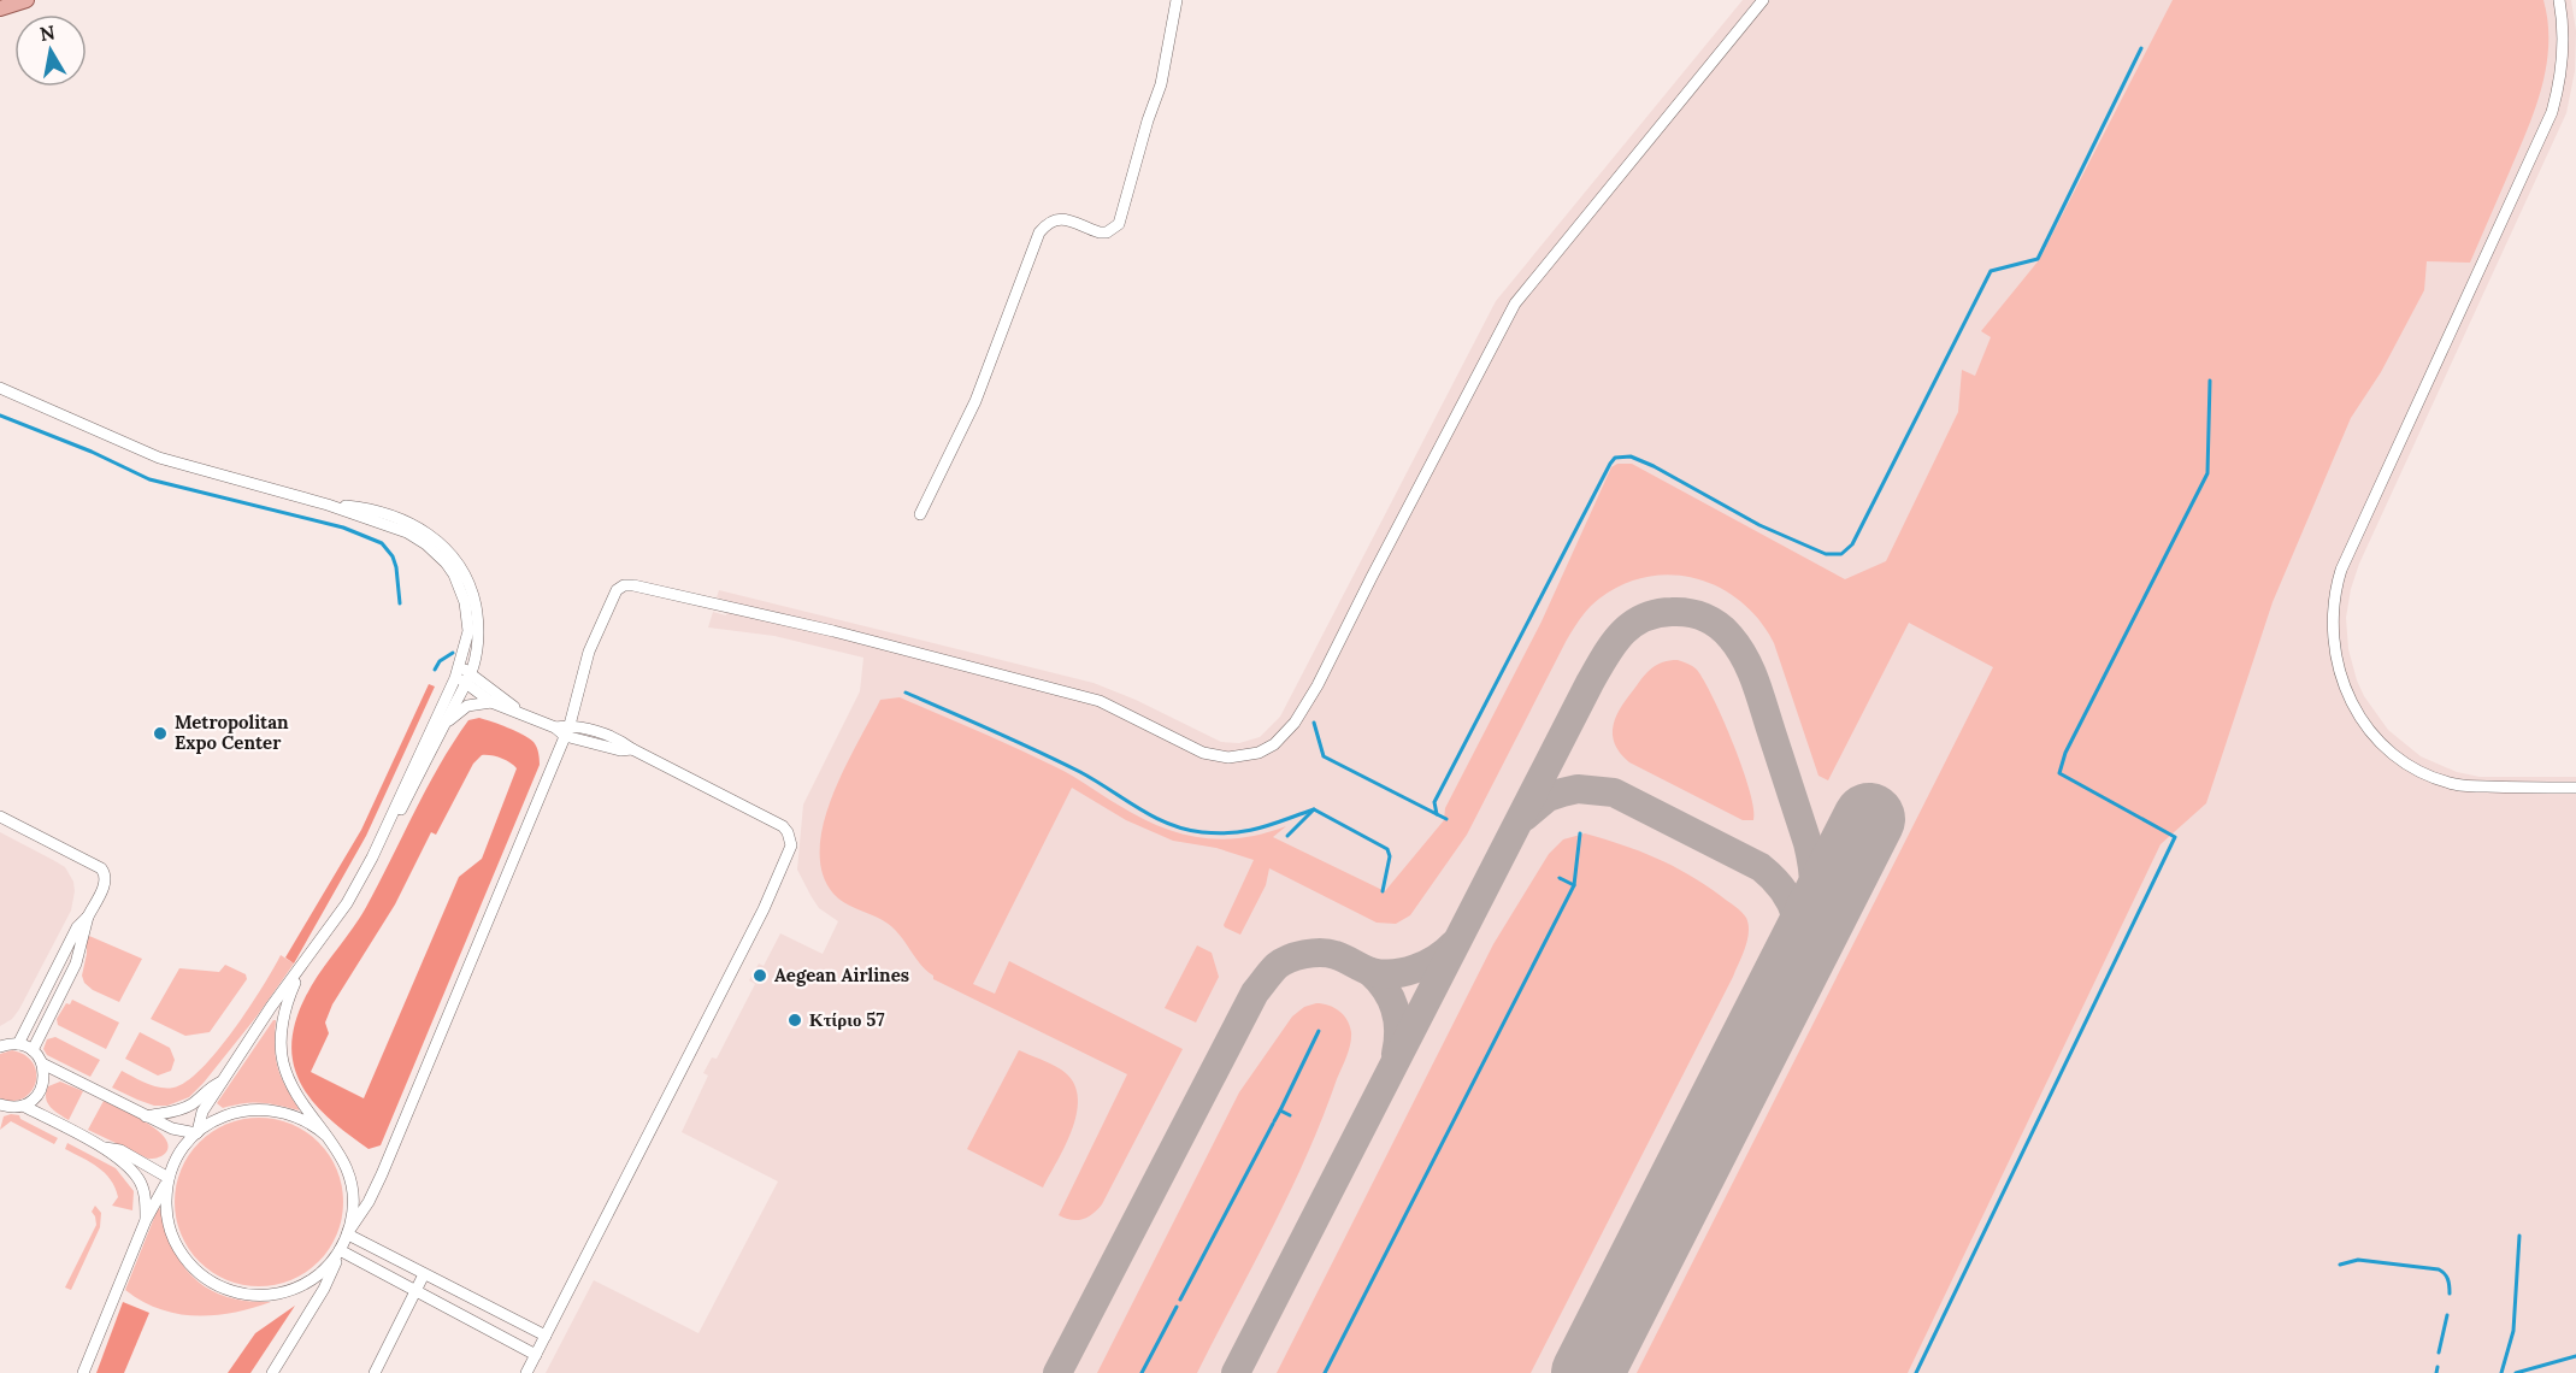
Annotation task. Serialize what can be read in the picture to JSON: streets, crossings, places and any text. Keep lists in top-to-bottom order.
{
  "places": ["Metropolitan Expo Center", "Aegean Airlines", "Κτίριο 57"],
  "north": "top"
}
